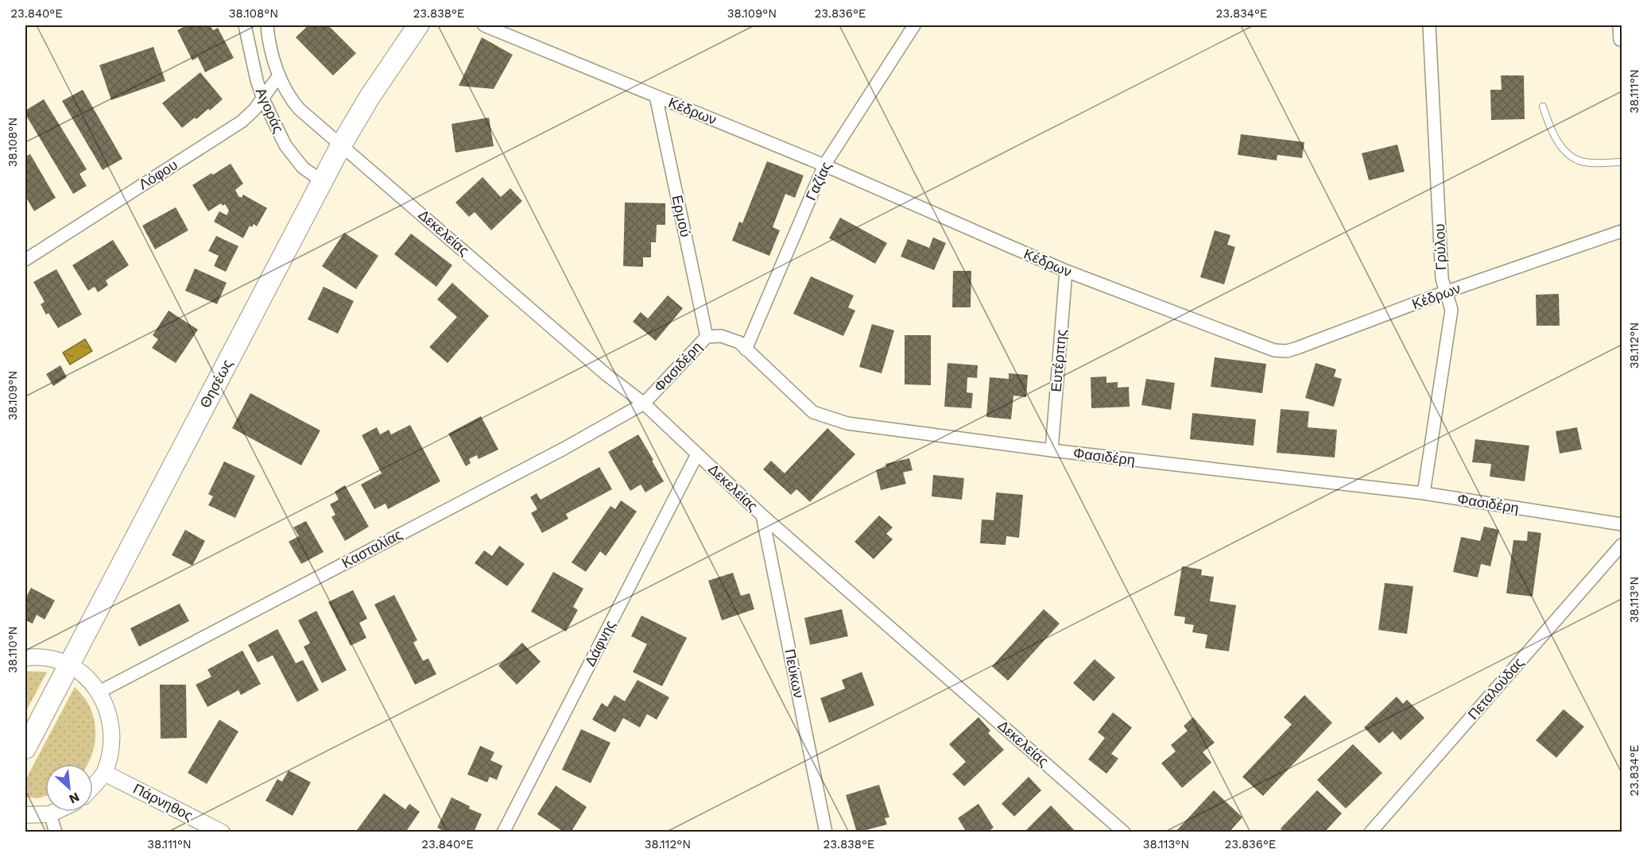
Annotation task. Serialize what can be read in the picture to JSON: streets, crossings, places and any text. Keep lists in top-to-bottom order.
{
  "streets": {
    "main road": ["Θησέως"],
    "street": [
      "Αγοράς",
      "Κέδρων",
      "Λόφου",
      "Γαζίας",
      "Ερμού",
      "Δεκελείας",
      "Γρύλου",
      "Ευτέρπης",
      "Φασιδέρη",
      "Κασταλίας",
      "Δάφνης",
      "Πεύκων",
      "Πεταλούδας",
      "Πάρνηθος"
    ]
  },
  "crossings": [
    ["Αγοράς", "Λόφου"],
    ["Αγοράς", "Δεκελείας"],
    ["Αγοράς", "Θησέως"],
    ["Κέδρων", "Γαζίας"],
    ["Κέδρων", "Ερμού"],
    ["Κέδρων", "Γρύλου"],
    ["Κέδρων", "Ευτέρπης"],
    ["Γαζίας", "Φασιδέρη"],
    ["Ερμού", "Φασιδέρη"],
    ["Δεκελείας", "Φασιδέρη"],
    ["Δεκελείας", "Θησέως"],
    ["Δεκελείας", "Κασταλίας"],
    ["Δεκελείας", "Δάφνης"],
    ["Δεκελείας", "Πεύκων"],
    ["Γρύλου", "Φασιδέρη"],
    ["Ευτέρπης", "Φασιδέρη"],
    ["Φασιδέρη", "Κασταλίας"]
  ],
  "north": "bottom right",
  "coordinates": [
    "23.840°E",
    "38.108°N",
    "23.838°E",
    "38.109°N",
    "23.836°E",
    "23.834°E",
    "38.111°N",
    "38.112°N",
    "38.113°N",
    "38.110°N"
  ]
}
